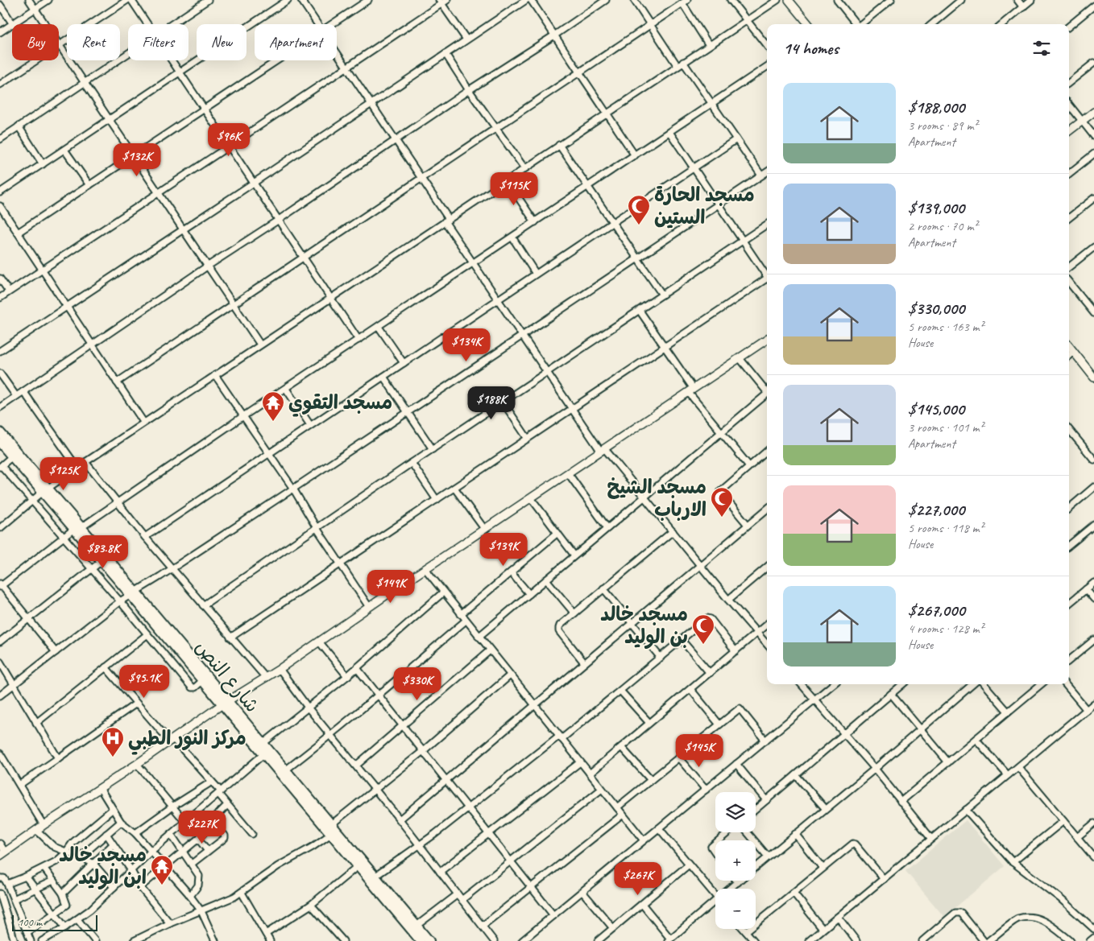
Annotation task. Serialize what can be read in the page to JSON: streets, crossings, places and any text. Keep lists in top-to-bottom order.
{
  "streets": {
    "main road": ["شارع النص"]
  },
  "places": {
    "mosque": ["مسجد الحارة الستين", "مسجد الشيخ الارباب", "مسجد خالد بن الوليد"],
    "temple": ["مسجد التقوي", "مسجد خالد ابن الوليد"],
    "hospital": ["مركز النور الطبي"]
  },
  "scale_bar": "100 m",
  "page": {
    "chip": [
      "Buy",
      "Rent",
      "Filters",
      "New",
      "Apartment"
    ],
    "heading": "14 homes",
    "list": [
      {
        "name": "$188,000",
        "note": "3 rooms · 89 m² · Apartment"
      },
      {
        "name": "$139,000",
        "note": "2 rooms · 70 m² · Apartment"
      },
      {
        "name": "$330,000",
        "note": "5 rooms · 163 m² · House"
      },
      {
        "name": "$145,000",
        "note": "3 rooms · 101 m² · Apartment"
      },
      {
        "name": "$227,000",
        "note": "5 rooms · 118 m² · House"
      },
      {
        "name": "$267,000",
        "note": "4 rooms · 128 m² · House"
      }
    ],
    "price": [
      "$96K",
      "$132K",
      "$115K",
      "$134K",
      "$188K",
      "$125K",
      "$139K",
      "$83.8K",
      "$149K",
      "$95.1K",
      "$330K",
      "$145K",
      "$227K",
      "$267K"
    ],
    "map_buttons": ["+", "−"],
    "scale": "100 m"
  }
}
